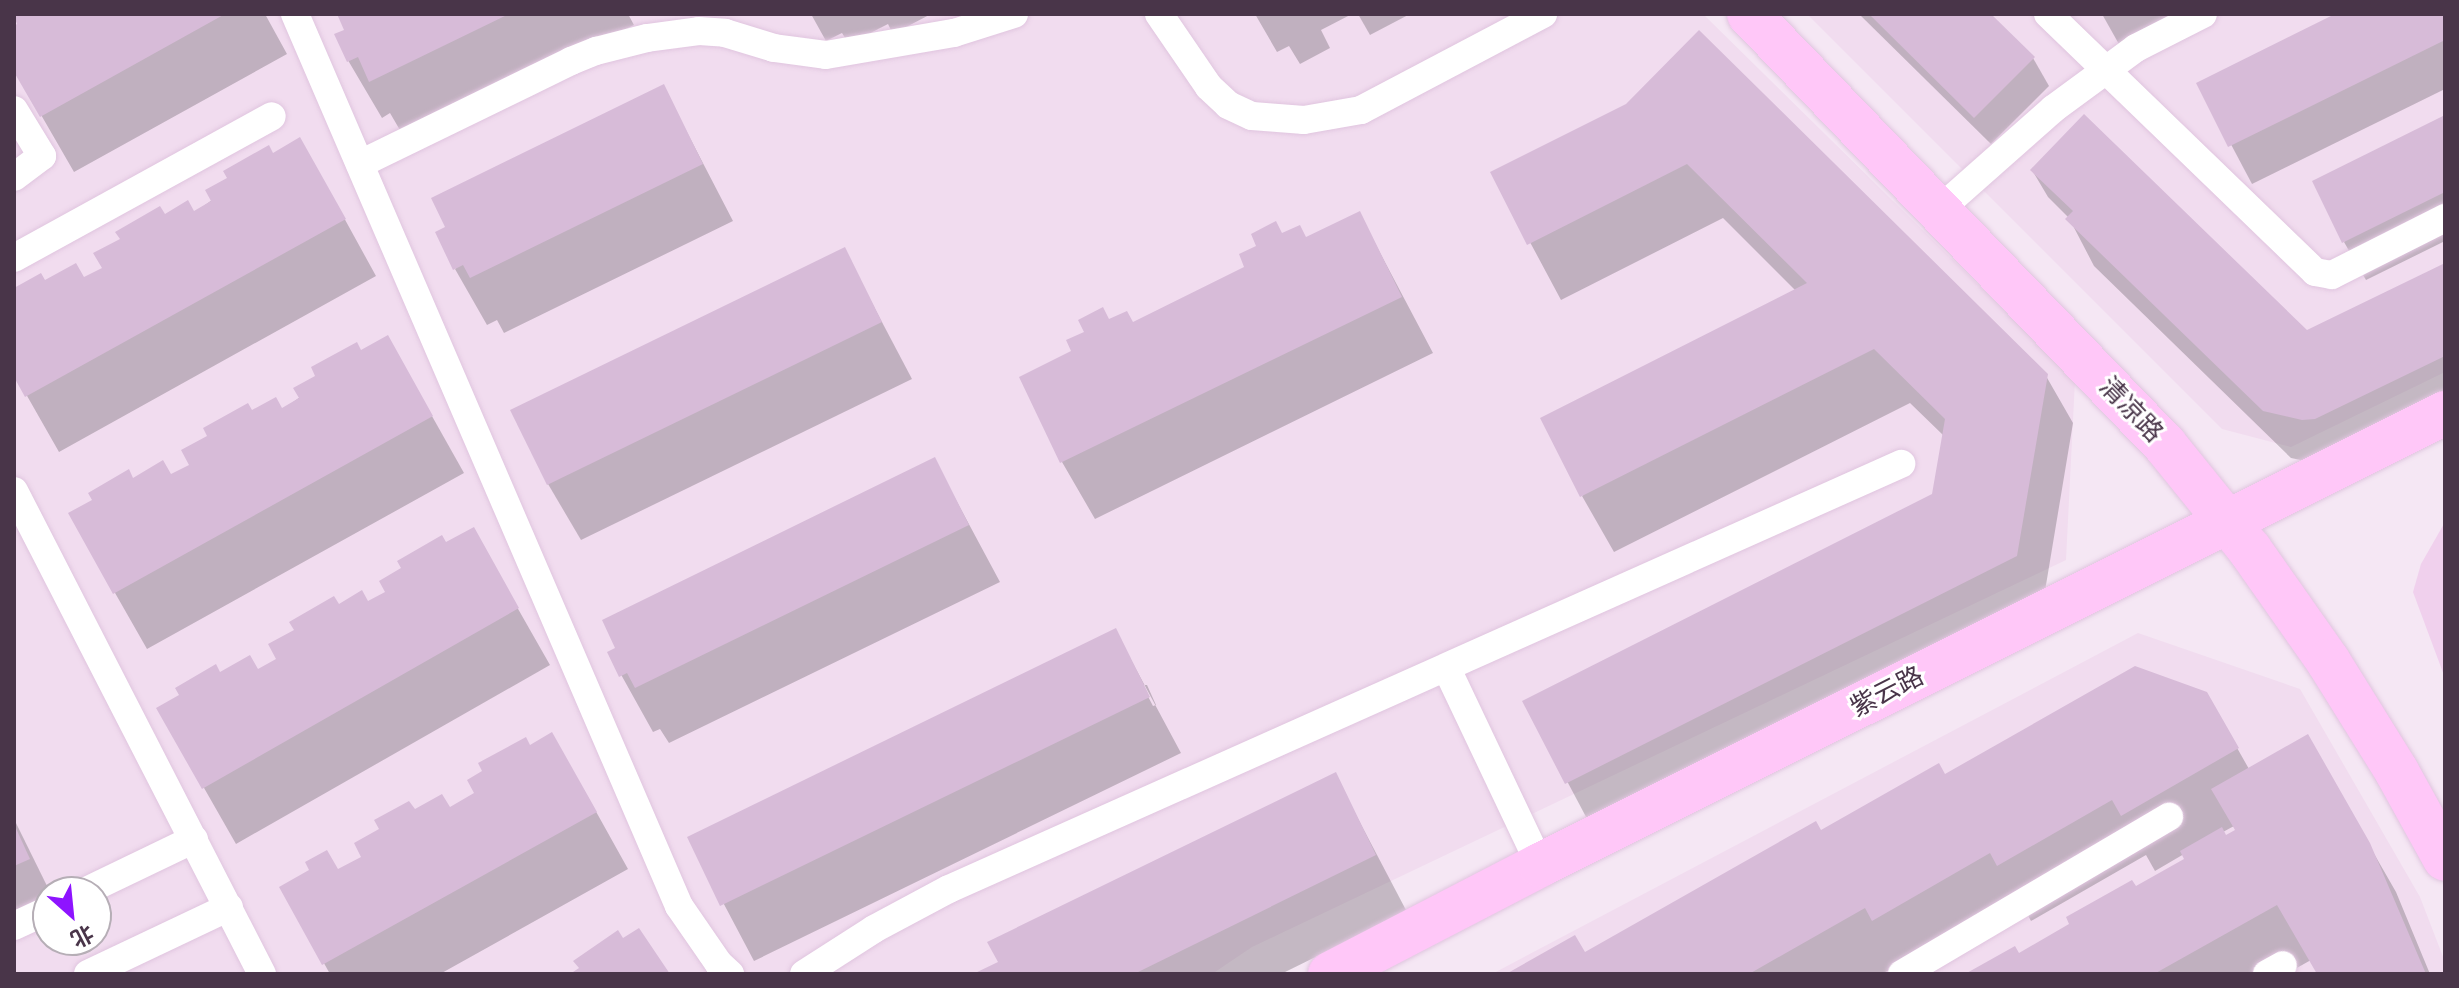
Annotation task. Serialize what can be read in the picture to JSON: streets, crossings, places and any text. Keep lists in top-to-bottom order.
{
  "streets": {
    "street": ["清凉路", "紫云路"]
  },
  "crossings": [
    ["清凉路", "紫云路"]
  ],
  "north": "bottom right"
}
